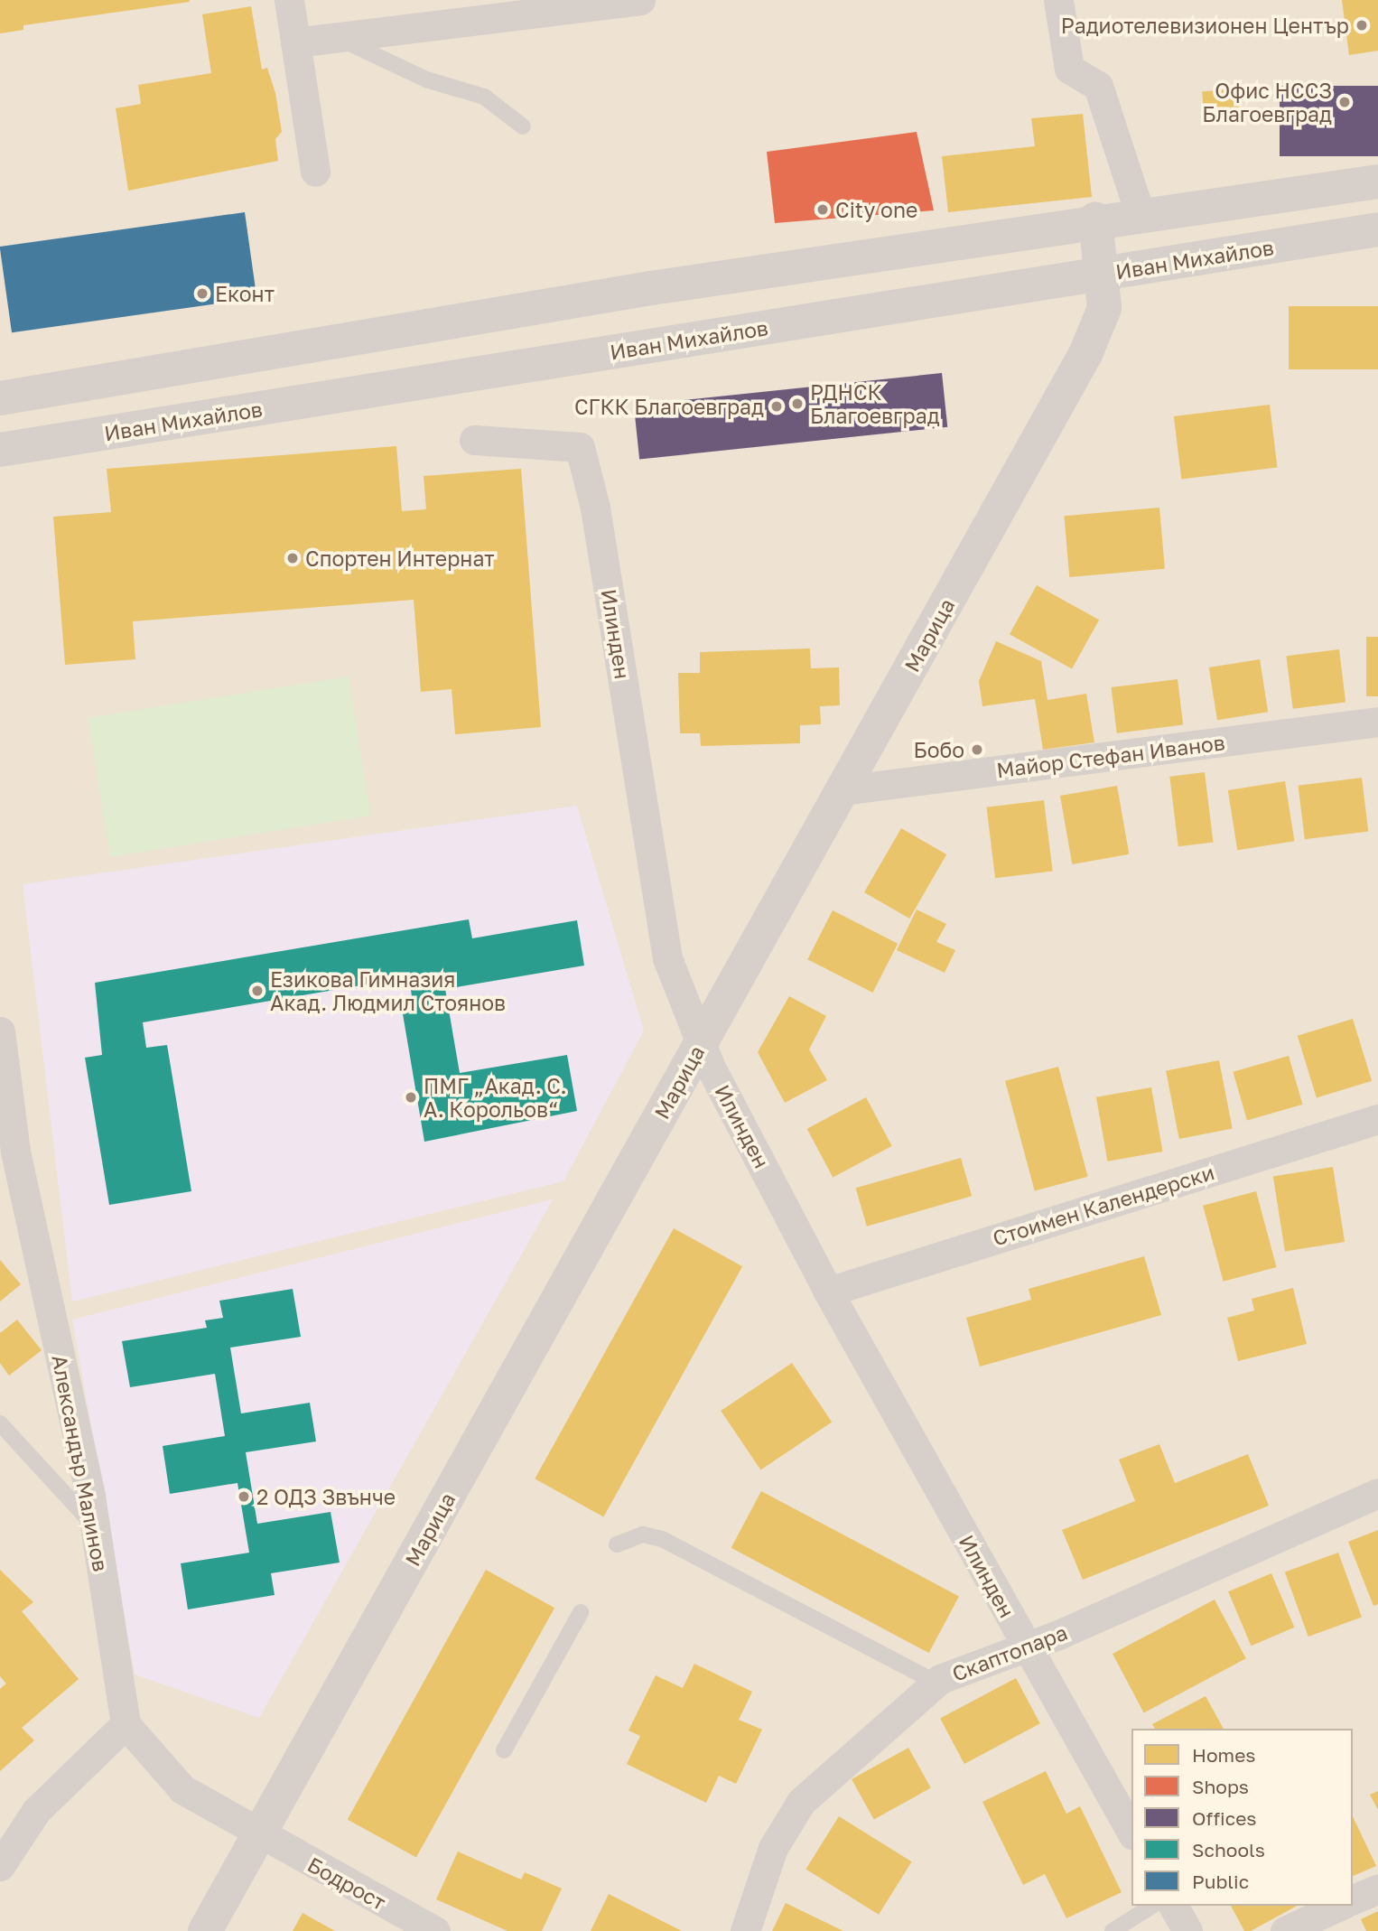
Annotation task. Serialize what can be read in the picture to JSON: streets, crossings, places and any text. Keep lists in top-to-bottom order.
{
  "streets": {
    "street": [
      "Иван Михайлов",
      "Илинден",
      "Марица",
      "Майор Стефан Иванов",
      "Стоимен Календерски",
      "Александър Малинов",
      "Скаптопара",
      "Бодрост"
    ]
  },
  "crossings": [
    ["Иван Михайлов", "Марица"],
    ["Илинден", "Марица"],
    ["Илинден", "Стоимен Календерски"],
    ["Илинден", "Скаптопара"],
    ["Марица", "Майор Стефан Иванов"],
    ["Марица", "Бодрост"]
  ],
  "places": [
    "Радиотелевизионен Център",
    "Офис НССЗ Благоевград",
    "City one",
    "Еконт",
    "РДНСК Благоевград",
    "СГКК Благоевград",
    "Спортен Интернат",
    "Бобо",
    "Езикова Гимназия Акад. Людмил Стоянов",
    "ПМГ „Акад. С. А. Корольов“",
    "2 ОДЗ Звънче"
  ],
  "legend": [
    "Homes",
    "Shops",
    "Offices",
    "Schools",
    "Public"
  ]
}
